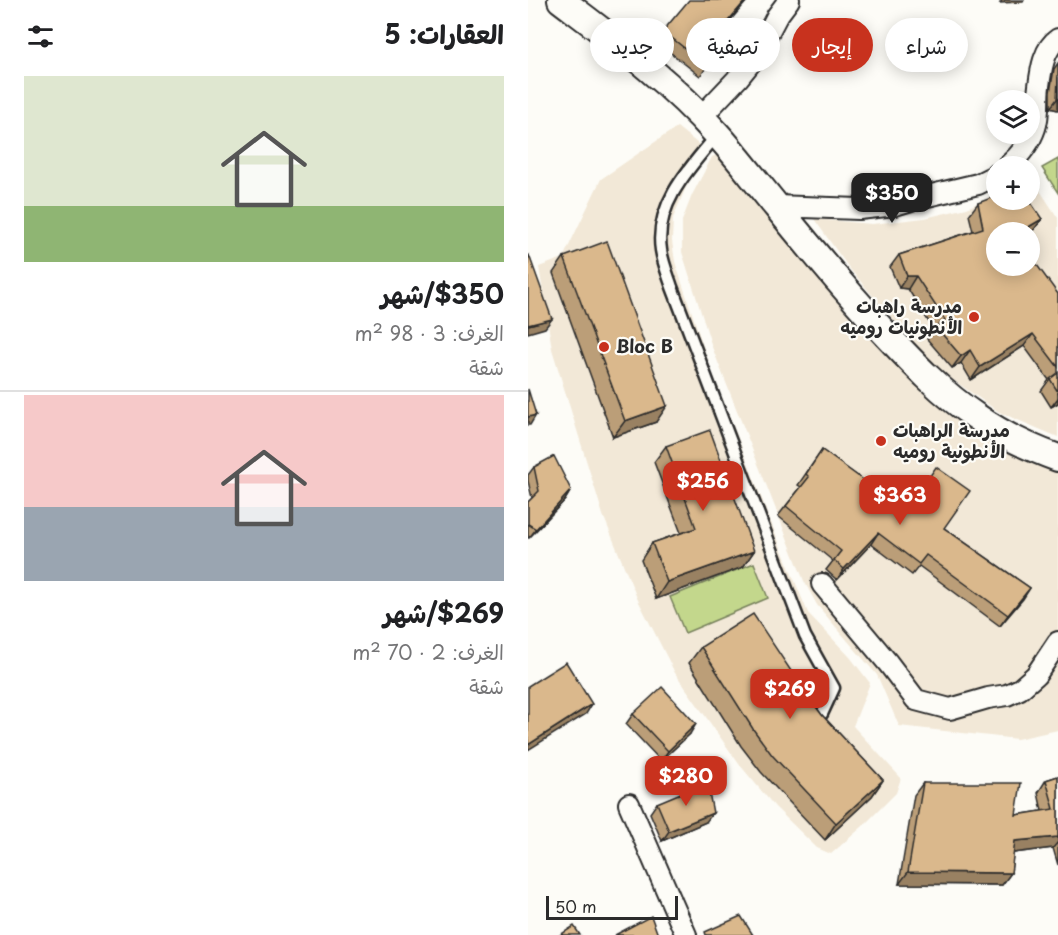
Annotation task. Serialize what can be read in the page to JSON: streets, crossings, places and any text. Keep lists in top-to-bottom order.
{
  "places": ["مدرسة راهبات الأنطونيات روميه", "Bloc B", "مدرسة الراهبات الأنطونية روميه"],
  "scale_bar": "50 m",
  "page": {
    "heading": "العقارات: 5",
    "chip": [
      "شراء",
      "إيجار",
      "تصفية",
      "جديد"
    ],
    "list": [
      {
        "name": "$350/شهر",
        "note": "الغرف: 3 · 98 m² · شقة"
      },
      {
        "name": "$269/شهر",
        "note": "الغرف: 2 · 70 m² · شقة"
      }
    ],
    "map_buttons": ["+", "−"],
    "price": [
      "$350",
      "$256",
      "$363",
      "$269",
      "$280"
    ],
    "scale": "50 m"
  }
}
